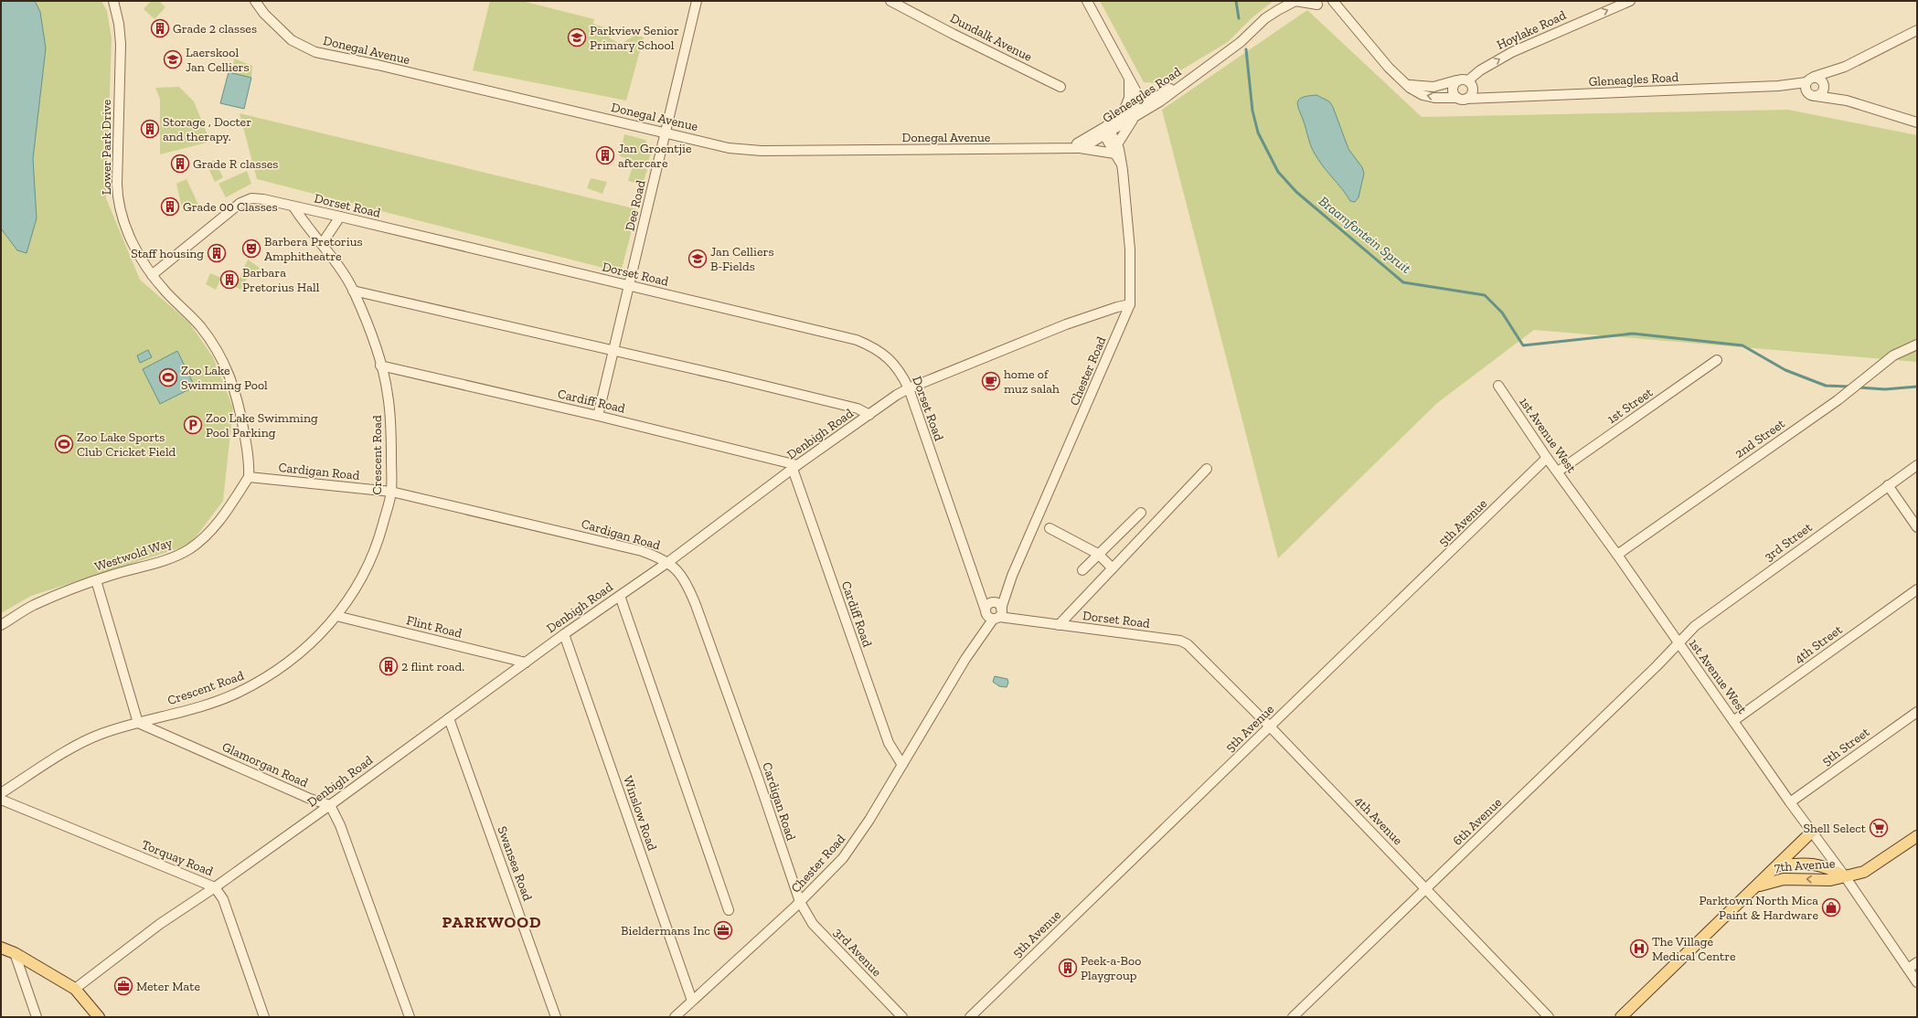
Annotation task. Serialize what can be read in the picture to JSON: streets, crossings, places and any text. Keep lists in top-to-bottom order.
{
  "streets": {
    "main road": ["7th Avenue"],
    "street": [
      "Hoylake Road",
      "Dundalk Avenue",
      "Donegal Avenue",
      "Gleneagles Road",
      "Lower Park Drive",
      "Dorset Road",
      "Dee Road",
      "Chester Road",
      "Cardiff Road",
      "1st Street",
      "Denbigh Road",
      "1st Avenue West",
      "2nd Street",
      "Crescent Road",
      "Cardigan Road",
      "5th Avenue",
      "3rd Street",
      "Westwold Way",
      "Flint Road",
      "4th Street",
      "5th Street",
      "Glamorgan Road",
      "Winslow Road",
      "4th Avenue",
      "6th Avenue",
      "Torquay Road",
      "Swansea Road",
      "3rd Avenue"
    ]
  },
  "crossings": [
    ["Hoylake Road", "Gleneagles Road"],
    ["Donegal Avenue", "Gleneagles Road"],
    ["Donegal Avenue", "Dee Road"],
    ["Donegal Avenue", "Chester Road"],
    ["Gleneagles Road", "Chester Road"],
    ["Lower Park Drive", "Dorset Road"],
    ["Lower Park Drive", "Cardigan Road"],
    ["Lower Park Drive", "Westwold Way"],
    ["Dorset Road", "Dee Road"],
    ["Dorset Road", "Chester Road"],
    ["Dorset Road", "Denbigh Road"],
    ["Dorset Road", "Crescent Road"],
    ["Dorset Road", "4th Avenue"],
    ["Dee Road", "Cardiff Road"],
    ["Chester Road", "Cardiff Road"],
    ["Chester Road", "Denbigh Road"],
    ["Chester Road", "Cardigan Road"],
    ["Chester Road", "Winslow Road"],
    ["Chester Road", "3rd Avenue"],
    ["Cardiff Road", "Denbigh Road"],
    ["Cardiff Road", "Crescent Road"],
    ["1st Street", "1st Avenue West"],
    ["Denbigh Road", "Cardigan Road"],
    ["Denbigh Road", "Flint Road"],
    ["Denbigh Road", "Glamorgan Road"],
    ["Denbigh Road", "Winslow Road"],
    ["Denbigh Road", "Torquay Road"],
    ["Denbigh Road", "Swansea Road"],
    ["1st Avenue West", "2nd Street"],
    ["1st Avenue West", "5th Avenue"],
    ["1st Avenue West", "3rd Street"],
    ["1st Avenue West", "4th Street"],
    ["1st Avenue West", "5th Street"],
    ["1st Avenue West", "6th Avenue"],
    ["1st Avenue West", "7th Avenue"],
    ["Crescent Road", "Cardigan Road"],
    ["Crescent Road", "Flint Road"],
    ["Crescent Road", "Glamorgan Road"],
    ["Cardigan Road", "Westwold Way"],
    ["Cardigan Road", "3rd Avenue"],
    ["5th Avenue", "4th Avenue"],
    ["3rd Street", "6th Avenue"],
    ["4th Avenue", "6th Avenue"]
  ],
  "one_way": ["Hoylake Road"],
  "districts": ["PARKWOOD"],
  "water": ["Braamfontein Spruit"],
  "places": {
    "building": [
      "Grade 2 classes",
      "Storage , Docter and therapy.",
      "Jan Groentjie aftercare",
      "Grade R classes",
      "Grade 00 Classes",
      "Staff housing",
      "Barbara Pretorius Hall",
      "2 flint road.",
      "Peek-a-Boo Playgroup"
    ],
    "school or university": ["Parkview Senior Primary School", "Laerskool Jan Celliers", "Jan Celliers B-Fields"],
    "theatre": ["Barbera Pretorius Amphitheatre"],
    "sports": ["Zoo Lake Swimming Pool", "Zoo Lake Sports Club Cricket Field"],
    "cafe": ["home of muz salah"],
    "parking": ["Zoo Lake Swimming Pool Parking"],
    "supermarket": ["Shell Select"],
    "shop": ["Parktown North Mica Paint & Hardware"],
    "office": ["Bieldermans Inc", "Meter Mate"],
    "hospital": ["The Village Medical Centre"]
  }
}
